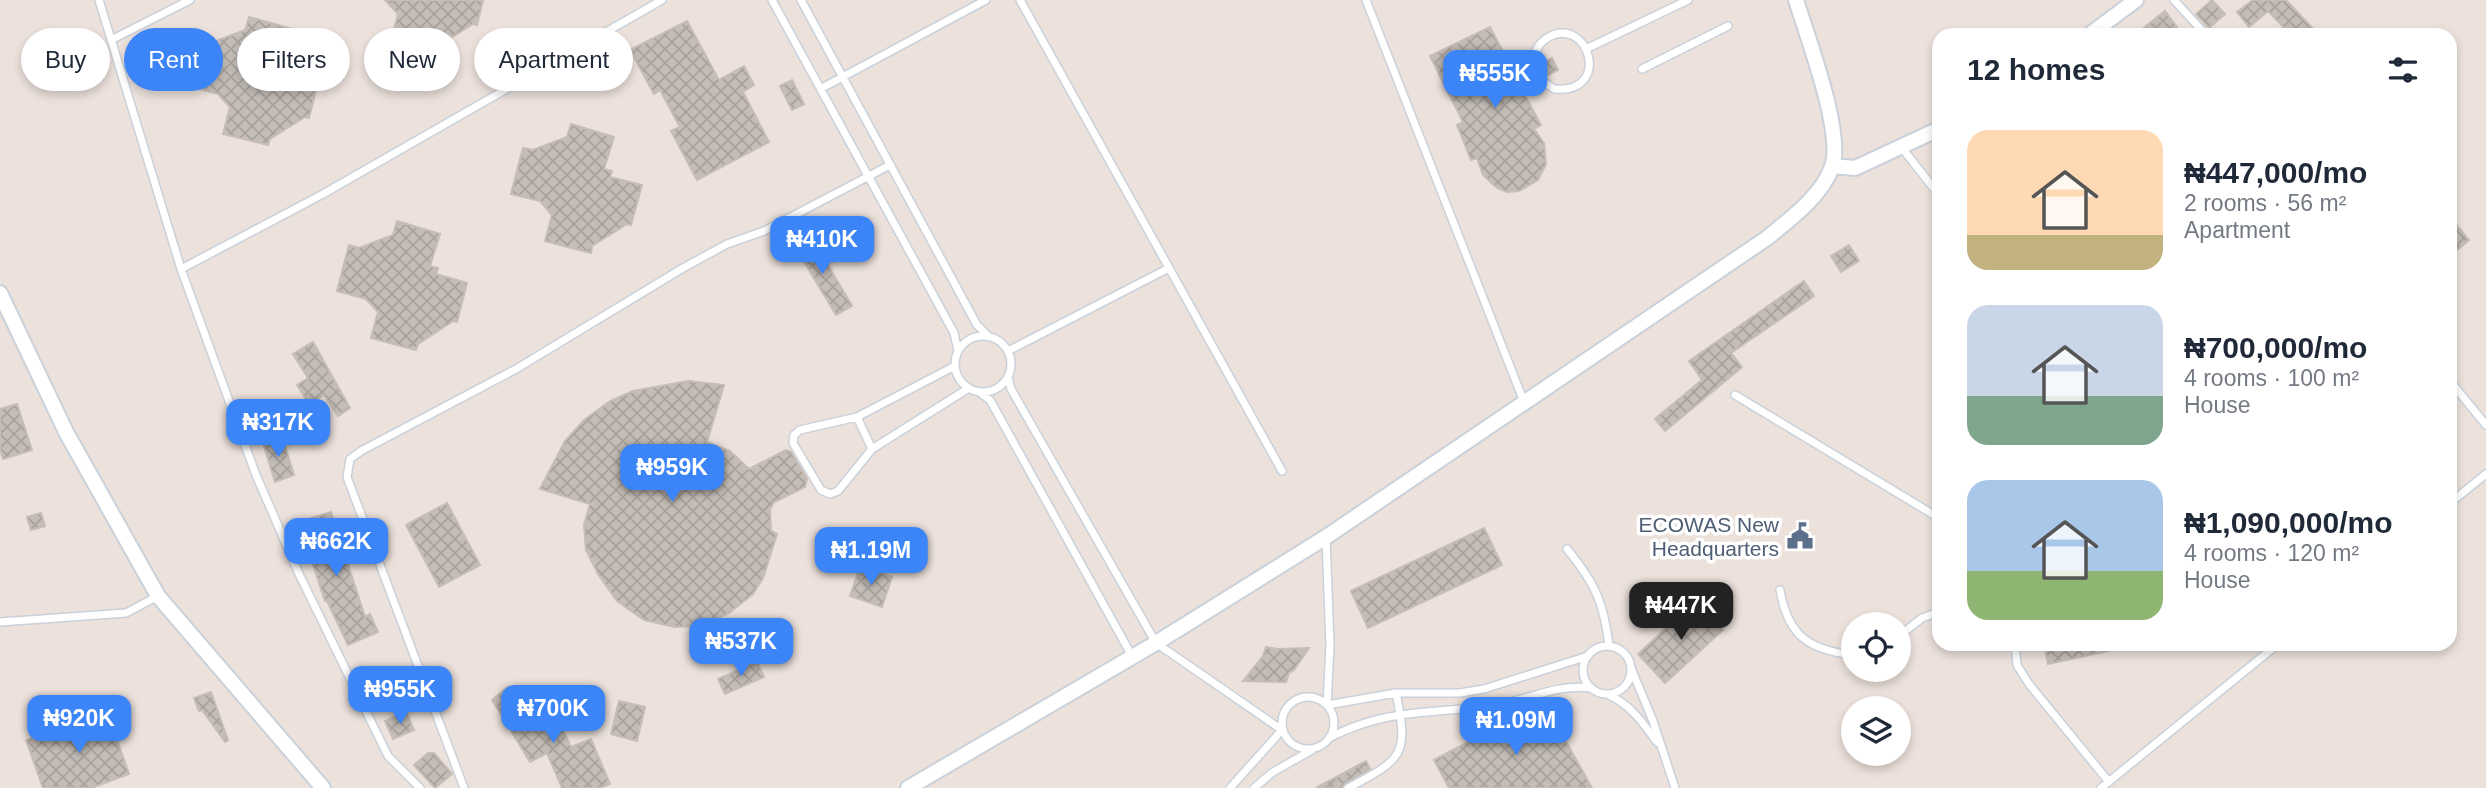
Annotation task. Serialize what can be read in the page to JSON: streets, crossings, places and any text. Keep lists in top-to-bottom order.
{
  "places": {
    "public building": ["ECOWAS New Headquarters"]
  },
  "page": {
    "chip": [
      "Buy",
      "Rent",
      "Filters",
      "New",
      "Apartment"
    ],
    "heading": "12 homes",
    "price": [
      "₦555K",
      "₦410K",
      "₦317K",
      "₦959K",
      "₦662K",
      "₦1.19M",
      "₦447K",
      "₦537K",
      "₦955K",
      "₦700K",
      "₦920K",
      "₦1.09M"
    ],
    "list": [
      {
        "name": "₦447,000/mo",
        "note": "2 rooms · 56 m² · Apartment"
      },
      {
        "name": "₦700,000/mo",
        "note": "4 rooms · 100 m² · House"
      },
      {
        "name": "₦1,090,000/mo",
        "note": "4 rooms · 120 m² · House"
      }
    ]
  }
}
